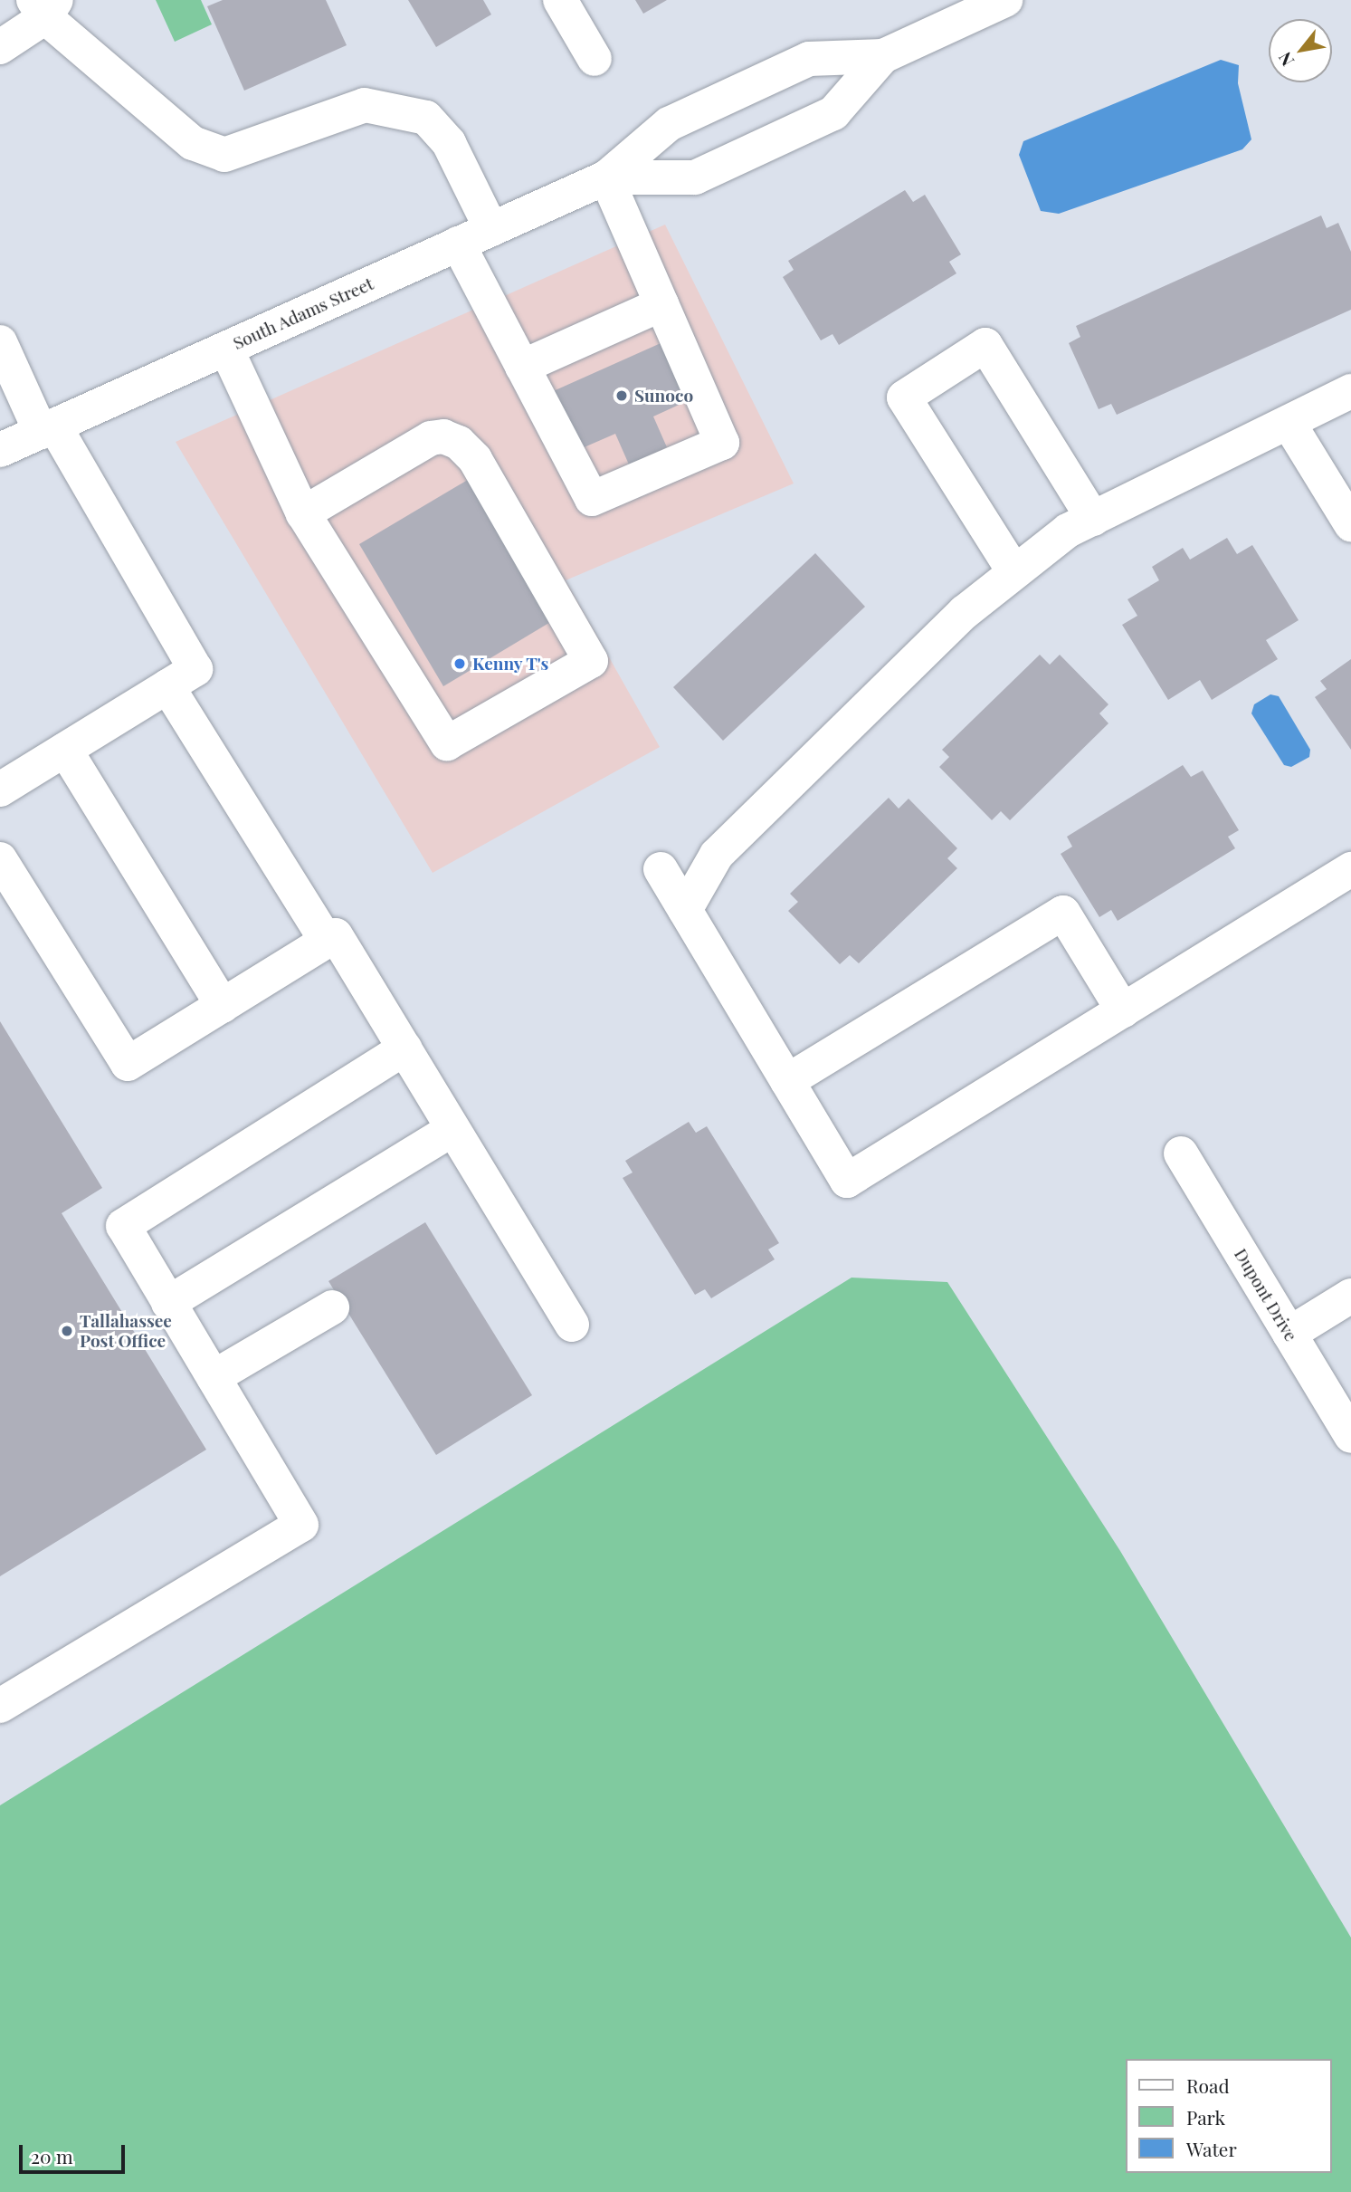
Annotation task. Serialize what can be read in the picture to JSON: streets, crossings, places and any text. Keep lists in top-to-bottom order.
{
  "streets": {
    "main road": ["South Adams Street", "Dupont Drive"]
  },
  "places": ["Sunoco", "Kenny T's", "Tallahassee Post Office"],
  "legend": ["Road", "Park", "Water"],
  "scale_bar": "20 m",
  "north": "bottom left"
}
